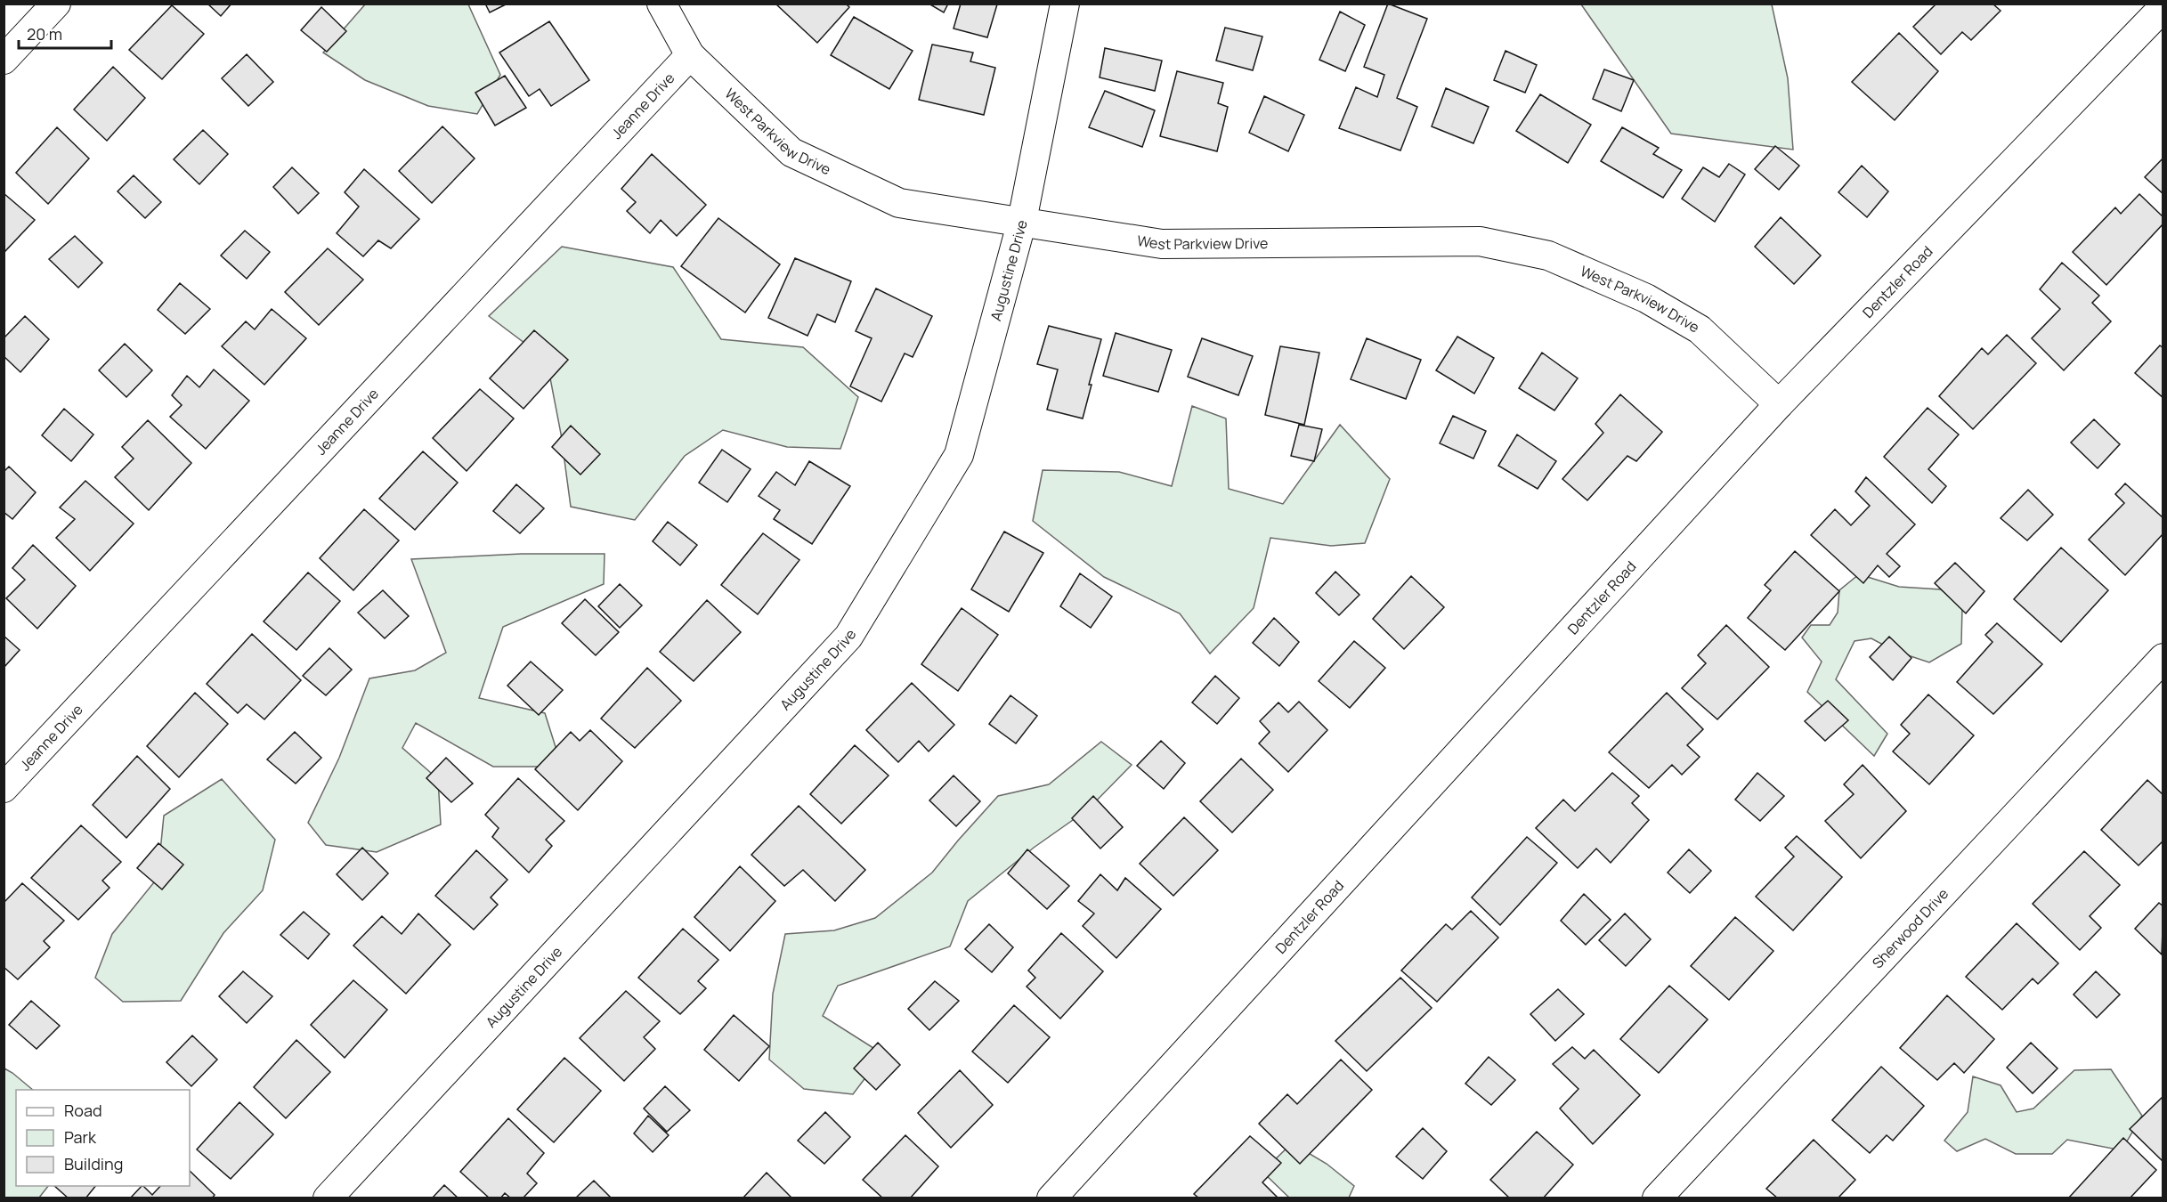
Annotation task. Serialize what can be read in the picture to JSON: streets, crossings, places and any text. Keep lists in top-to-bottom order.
{
  "streets": {
    "street": [
      "Jeanne Drive",
      "West Parkview Drive",
      "Augustine Drive",
      "Dentzler Road",
      "Sherwood Drive"
    ]
  },
  "crossings": [
    ["Jeanne Drive", "West Parkview Drive"],
    ["West Parkview Drive", "Augustine Drive"],
    ["West Parkview Drive", "Dentzler Road"]
  ],
  "legend": ["Road", "Park", "Building"],
  "scale_bar": "20 m"
}
